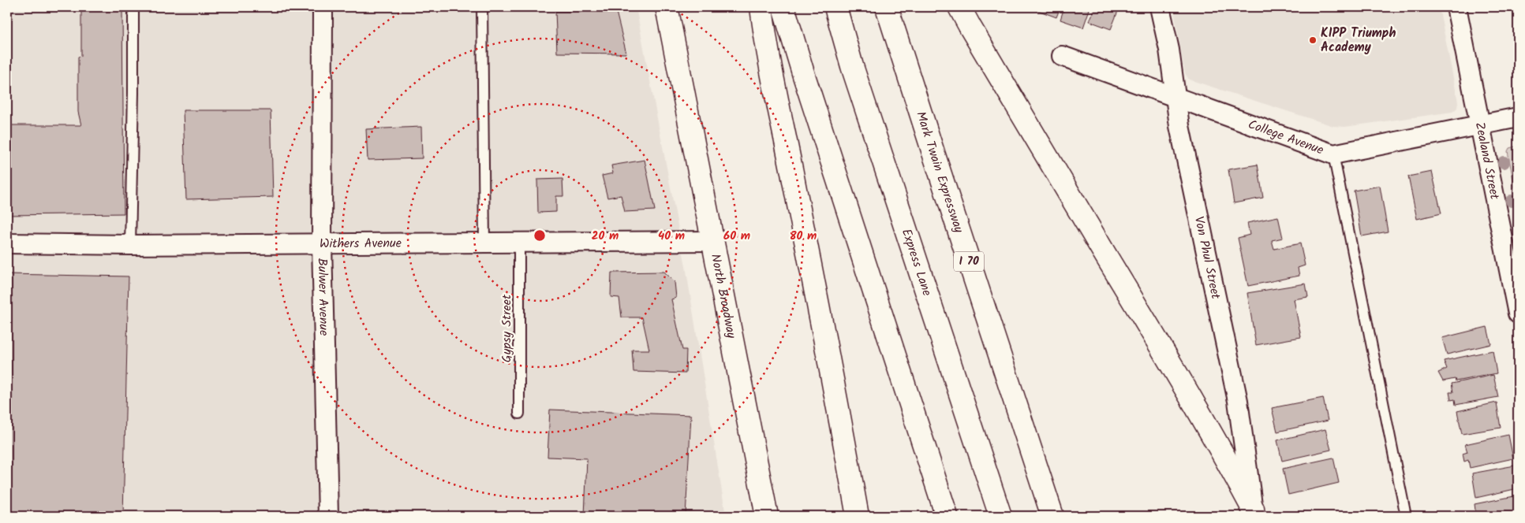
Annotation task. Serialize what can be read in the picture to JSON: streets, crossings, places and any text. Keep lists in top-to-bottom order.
{
  "streets": {
    "main road": [
      "Mark Twain Expressway",
      "Express Lane",
      "I 70",
      "North Broadway"
    ],
    "street": [
      "College Avenue",
      "Zealand Street",
      "Withers Avenue",
      "Von Phul Street",
      "Bulwer Avenue"
    ],
    "lane": ["Gypsy Street"]
  },
  "crossings": [
    ["College Avenue", "Zealand Street"],
    ["College Avenue", "Von Phul Street"],
    ["Withers Avenue", "North Broadway"],
    ["Withers Avenue", "Bulwer Avenue"],
    ["Withers Avenue", "Gypsy Street"]
  ],
  "places": ["KIPP Triumph Academy"],
  "rings": [
    "20 m",
    "40 m",
    "60 m",
    "80 m"
  ]
}
